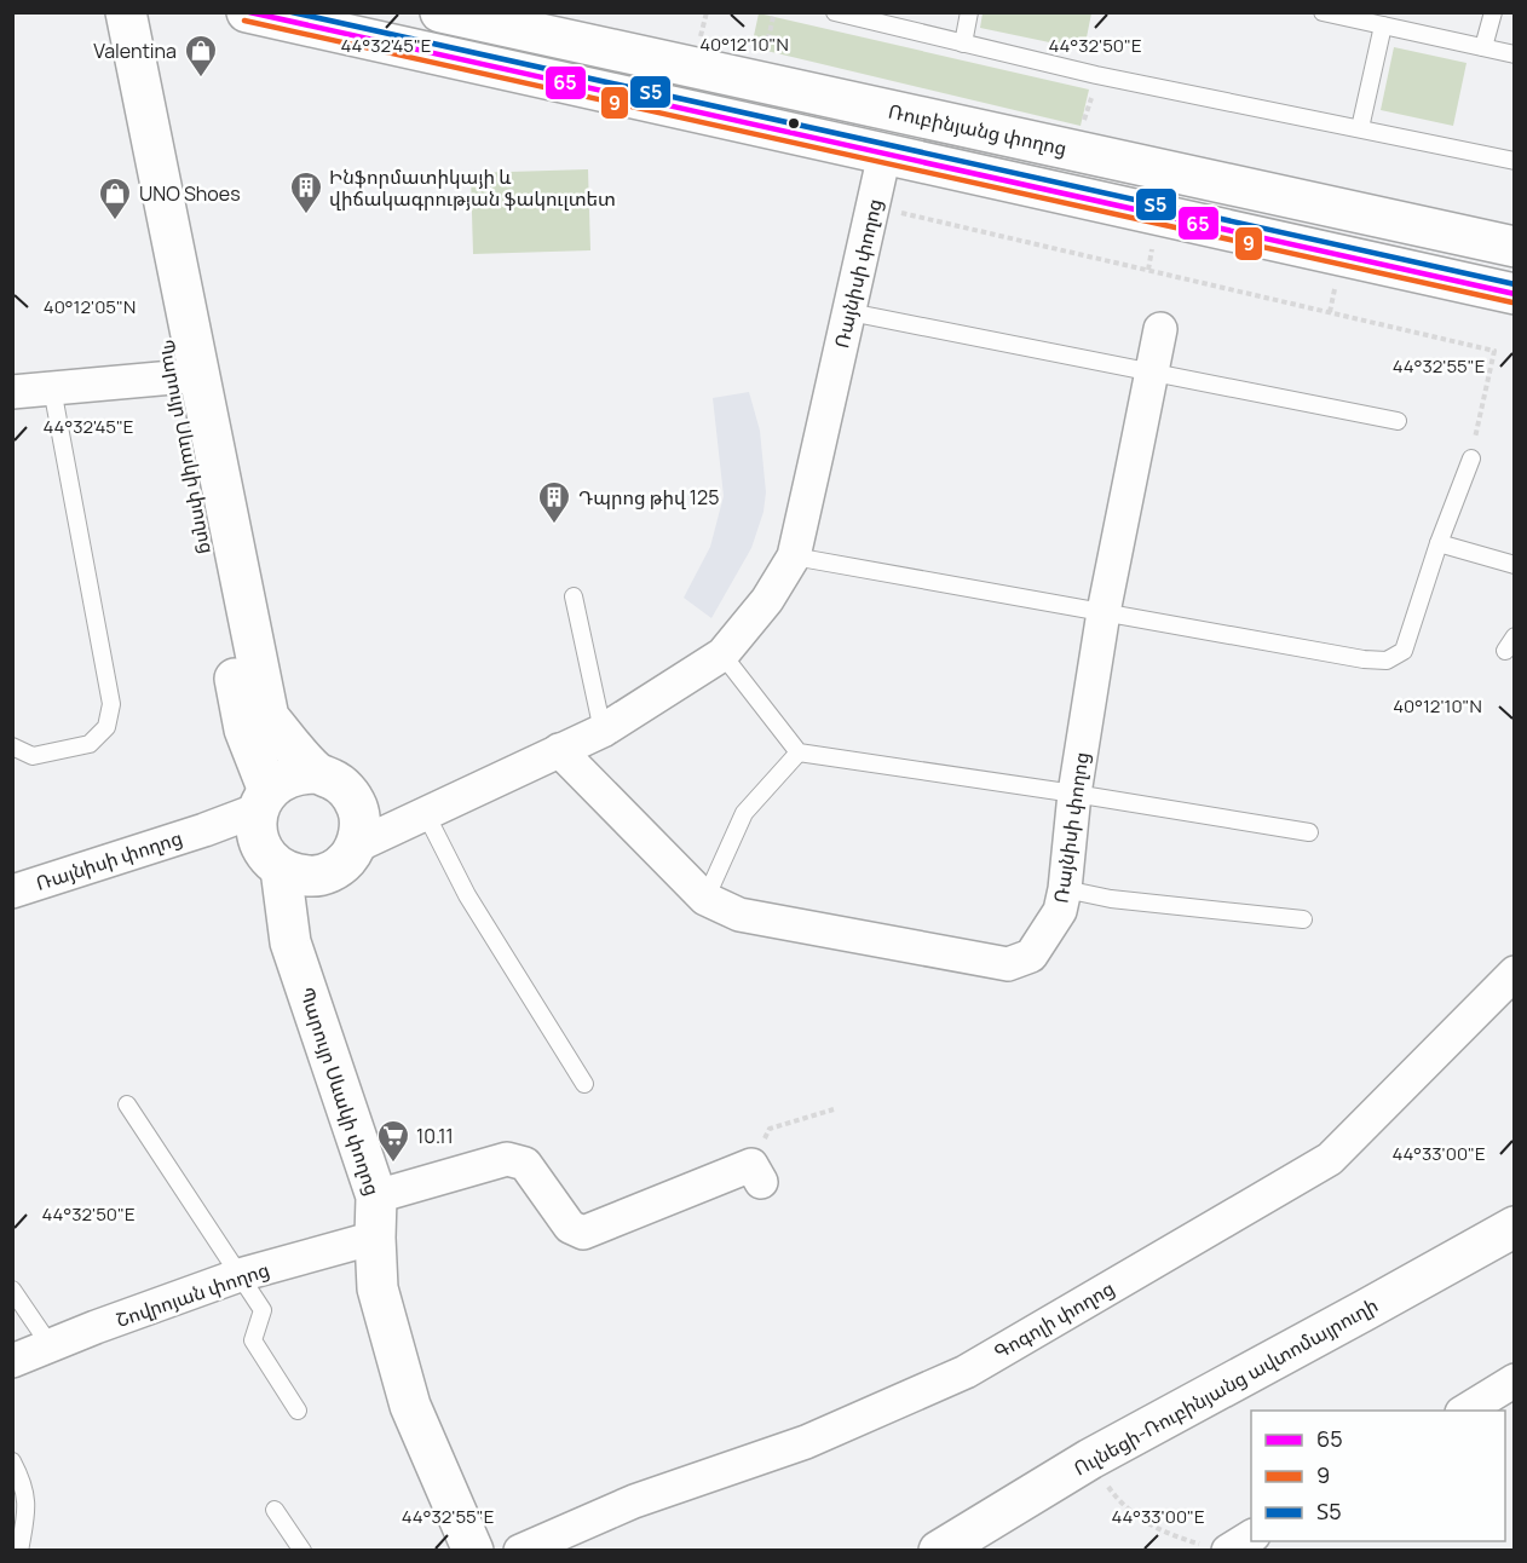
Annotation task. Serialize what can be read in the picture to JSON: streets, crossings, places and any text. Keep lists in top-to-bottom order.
{
  "streets": {
    "street": [
      "Ռուբինյանց փողոց",
      "Ռայնիսի փողոց",
      "Պարույր Սևակի փողոց",
      "Շովրոյան փողոց",
      "Գոգոլի փողոց",
      "Ուլնեցի-Ռուբինյանց ավտոմայրուղի"
    ]
  },
  "crossings": [
    ["Ռայնիսի փողոց", "Պարույր Սևակի փողոց"],
    ["Պարույր Սևակի փողոց", "Շովրոյան փողոց"]
  ],
  "places": {
    "shop": ["Valentina", "UNO Shoes"],
    "building": ["Ինֆորմատիկայի և վիճակագրության ֆակուլտետ", "Դպրոց թիվ 125"],
    "supermarket": ["10.11"]
  },
  "lines": ["transit line 65", "transit line Տ5", "transit line 9"],
  "legend": ["65", "9", "Տ5"],
  "coordinates": [
    "40°12'10\"N",
    "44°32'45\"E",
    "44°32'50\"E",
    "40°12'05\"N",
    "44°32'55\"E",
    "44°33'00\"E"
  ]
}
